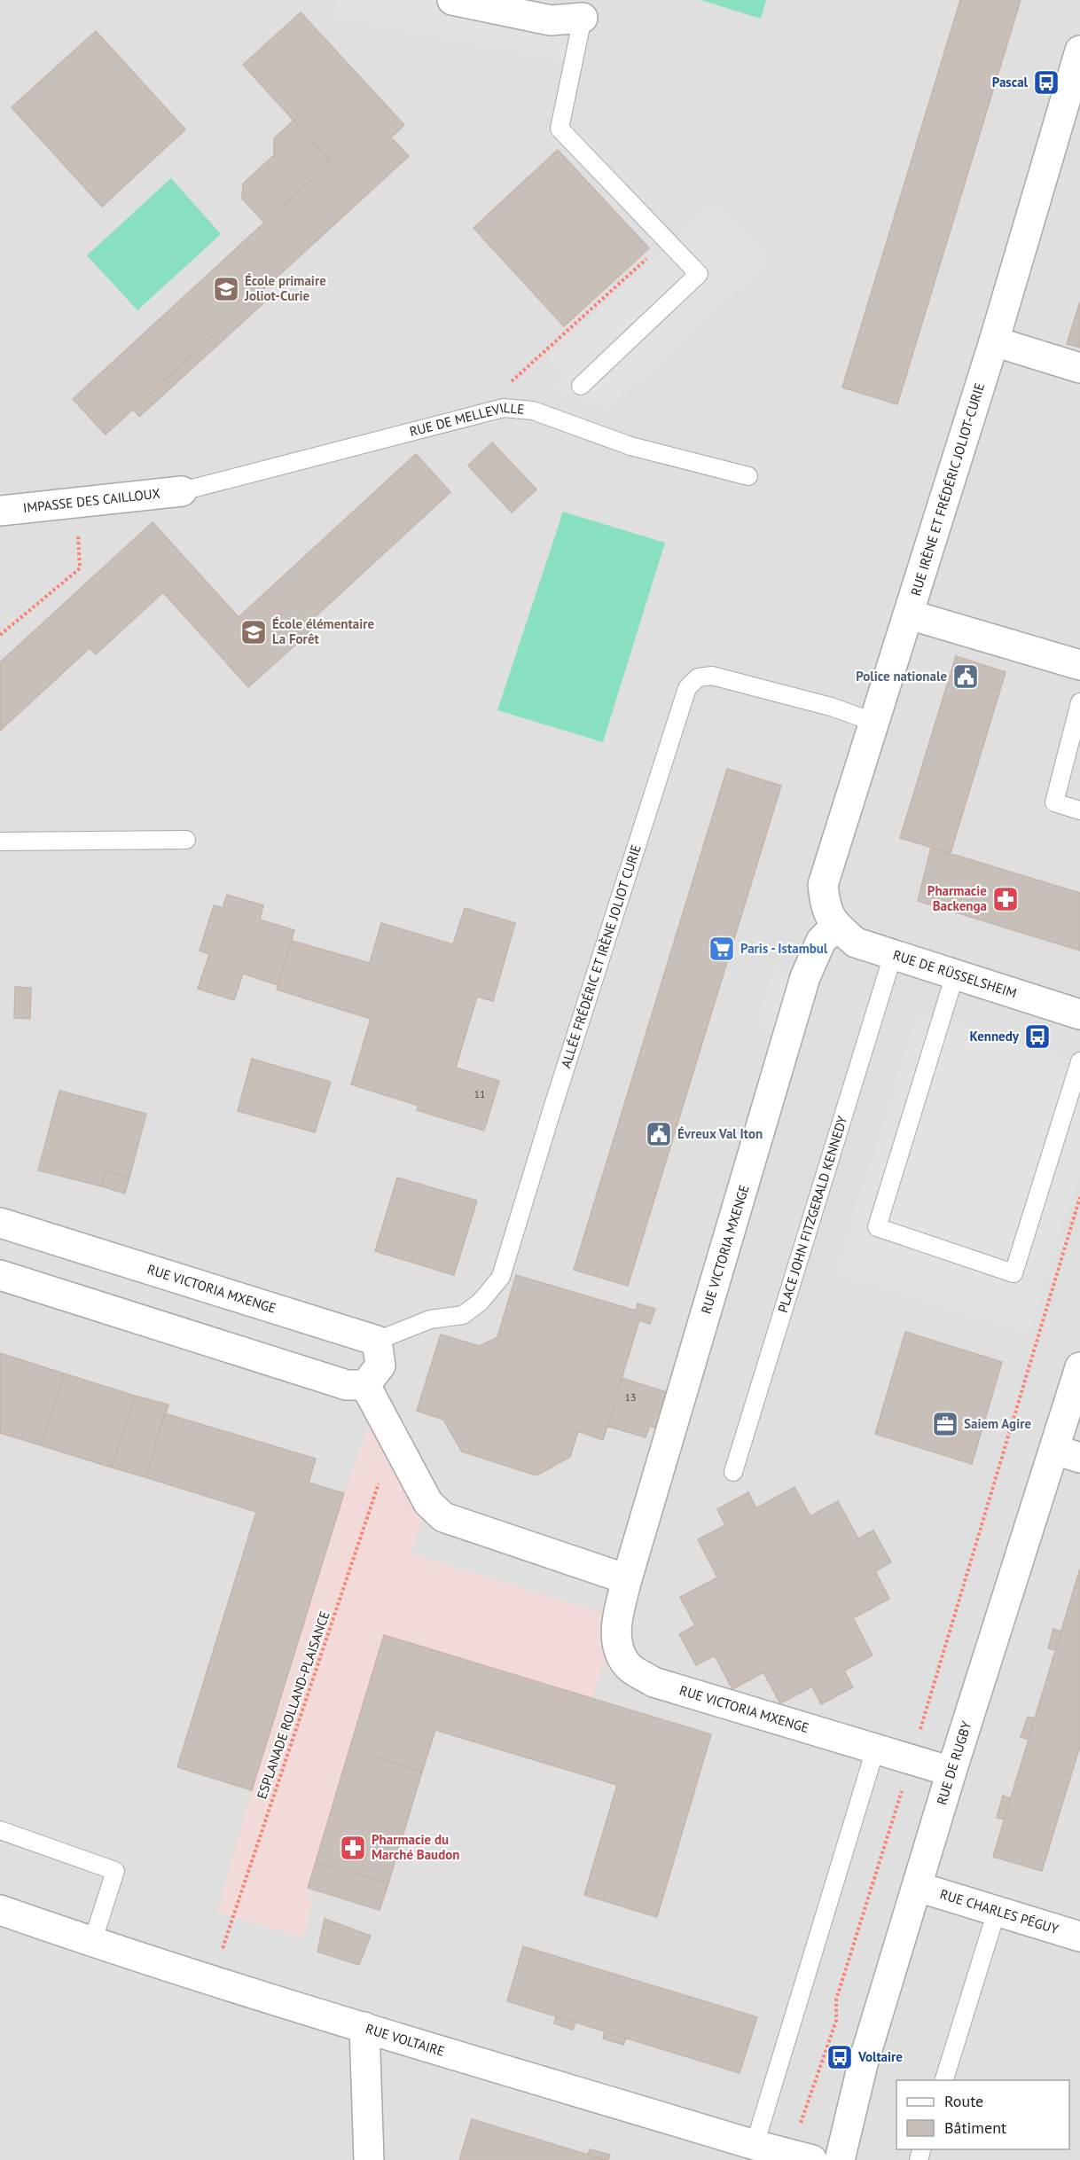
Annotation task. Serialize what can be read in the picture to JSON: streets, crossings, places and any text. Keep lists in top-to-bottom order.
{
  "streets": {
    "street": [
      "RUE IRÈNE ET FRÉDÉRIC JOLIOT-CURIE",
      "IMPASSE DES CAILLOUX",
      "RUE DE RÜSSELSHEIM",
      "RUE VICTORIA MXENGE",
      "RUE DE RUGBY",
      "RUE CHARLES PÉGUY",
      "RUE VOLTAIRE"
    ],
    "lane": ["RUE DE MELLEVILLE", "ALLÉE FRÉDÉRIC ET IRÈNE JOLIOT CURIE", "PLACE JOHN FITZGERALD KENNEDY"],
    "path": ["ESPLANADE ROLLAND-PLAISANCE"]
  },
  "crossings": [
    ["RUE DE MELLEVILLE", "IMPASSE DES CAILLOUX"],
    ["RUE IRÈNE ET FRÉDÉRIC JOLIOT-CURIE", "ALLÉE FRÉDÉRIC ET IRÈNE JOLIOT CURIE"],
    ["RUE IRÈNE ET FRÉDÉRIC JOLIOT-CURIE", "RUE DE RÜSSELSHEIM"],
    ["RUE IRÈNE ET FRÉDÉRIC JOLIOT-CURIE", "RUE VICTORIA MXENGE"],
    ["ALLÉE FRÉDÉRIC ET IRÈNE JOLIOT CURIE", "RUE VICTORIA MXENGE"],
    ["RUE DE RÜSSELSHEIM", "PLACE JOHN FITZGERALD KENNEDY"],
    ["RUE DE RÜSSELSHEIM", "RUE VICTORIA MXENGE"],
    ["RUE VICTORIA MXENGE", "RUE DE RUGBY"],
    ["ESPLANADE ROLLAND-PLAISANCE", "RUE VOLTAIRE"],
    ["RUE DE RUGBY", "RUE CHARLES PÉGUY"]
  ],
  "places": {
    "bus stop": ["Pascal", "Kennedy", "Voltaire"],
    "school or university": ["École primaire Joliot-Curie", "École élémentaire La Forêt"],
    "public building": ["Police nationale", "Évreux Val Iton"],
    "pharmacy": ["Pharmacie Backenga", "Pharmacie du Marché Baudon"],
    "supermarket": ["Paris - Istambul"],
    "office": ["Saiem Agire"]
  },
  "house_numbers": ["11", "13"],
  "legend": ["Route", "Bâtiment"]
}
